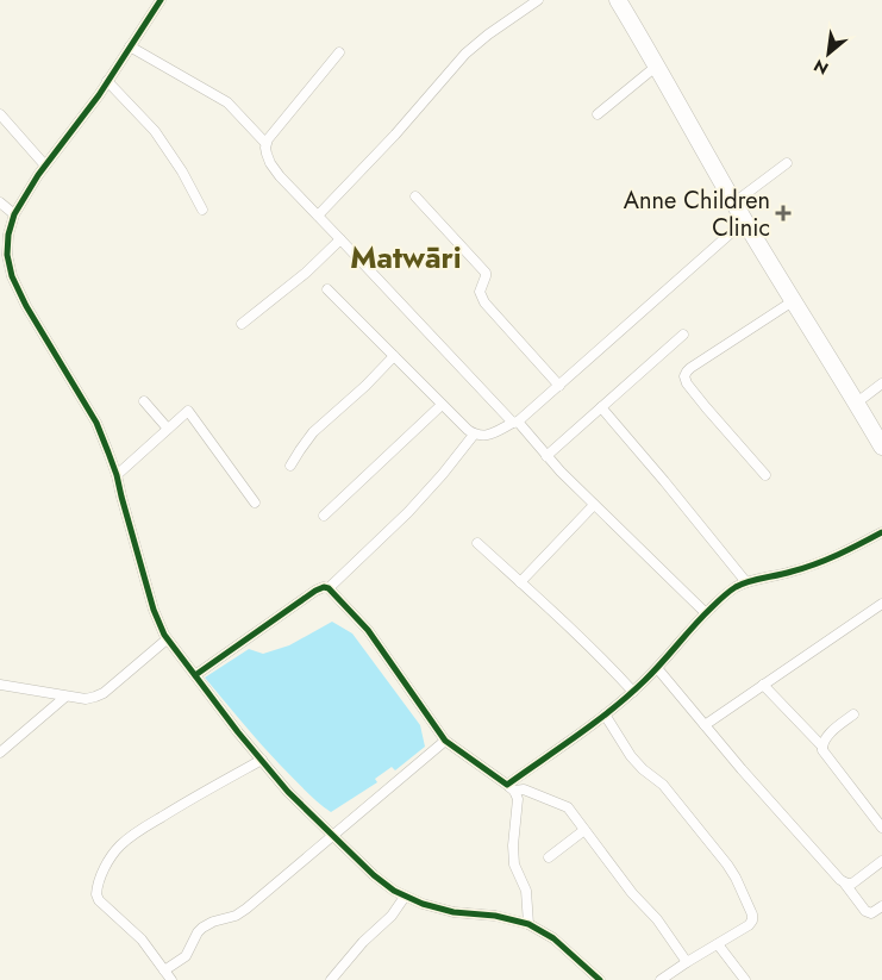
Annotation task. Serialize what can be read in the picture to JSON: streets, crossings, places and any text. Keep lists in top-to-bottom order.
{
  "districts": ["Matwāri"],
  "places": {
    "health": ["Anne Children Clinic"]
  },
  "north": "bottom left"
}
